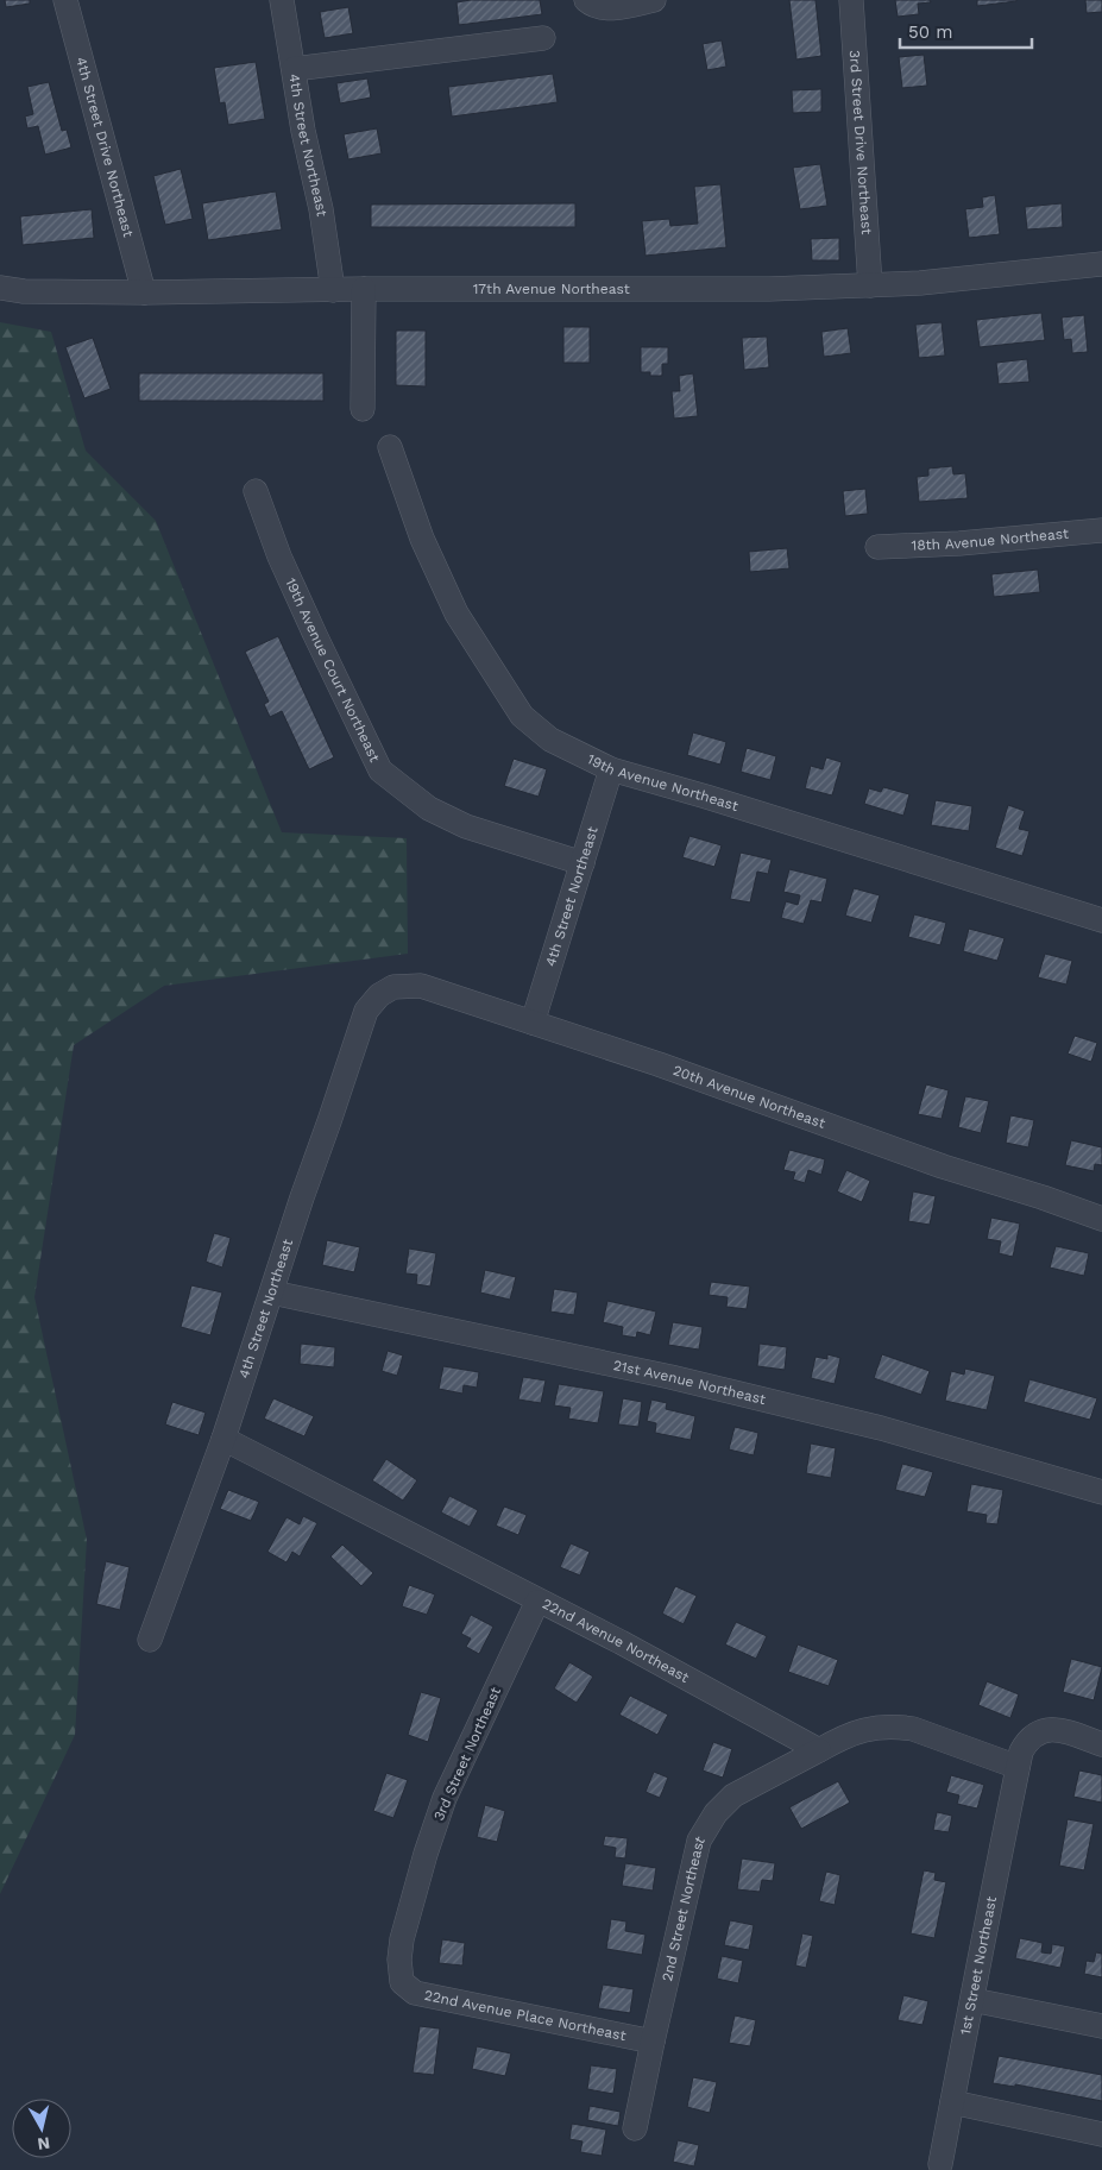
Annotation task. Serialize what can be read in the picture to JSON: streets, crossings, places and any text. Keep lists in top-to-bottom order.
{
  "streets": {
    "street": [
      "3rd Street Drive Northeast",
      "4th Street Northeast",
      "4th Street Drive Northeast",
      "17th Avenue Northeast",
      "18th Avenue Northeast",
      "19th Avenue Court Northeast",
      "19th Avenue Northeast",
      "20th Avenue Northeast",
      "21st Avenue Northeast",
      "22nd Avenue Northeast",
      "3rd Street Northeast",
      "2nd Street Northeast",
      "1st Street Northeast",
      "22nd Avenue Place Northeast"
    ]
  },
  "crossings": [
    ["3rd Street Drive Northeast", "17th Avenue Northeast"],
    ["4th Street Northeast", "17th Avenue Northeast"],
    ["4th Street Northeast", "19th Avenue Court Northeast"],
    ["4th Street Northeast", "19th Avenue Northeast"],
    ["4th Street Northeast", "20th Avenue Northeast"],
    ["4th Street Northeast", "21st Avenue Northeast"],
    ["4th Street Northeast", "22nd Avenue Northeast"],
    ["4th Street Drive Northeast", "17th Avenue Northeast"],
    ["22nd Avenue Northeast", "3rd Street Northeast"],
    ["22nd Avenue Northeast", "2nd Street Northeast"],
    ["3rd Street Northeast", "22nd Avenue Place Northeast"],
    ["2nd Street Northeast", "22nd Avenue Place Northeast"]
  ],
  "scale_bar": "50 m",
  "north": "bottom"
}
